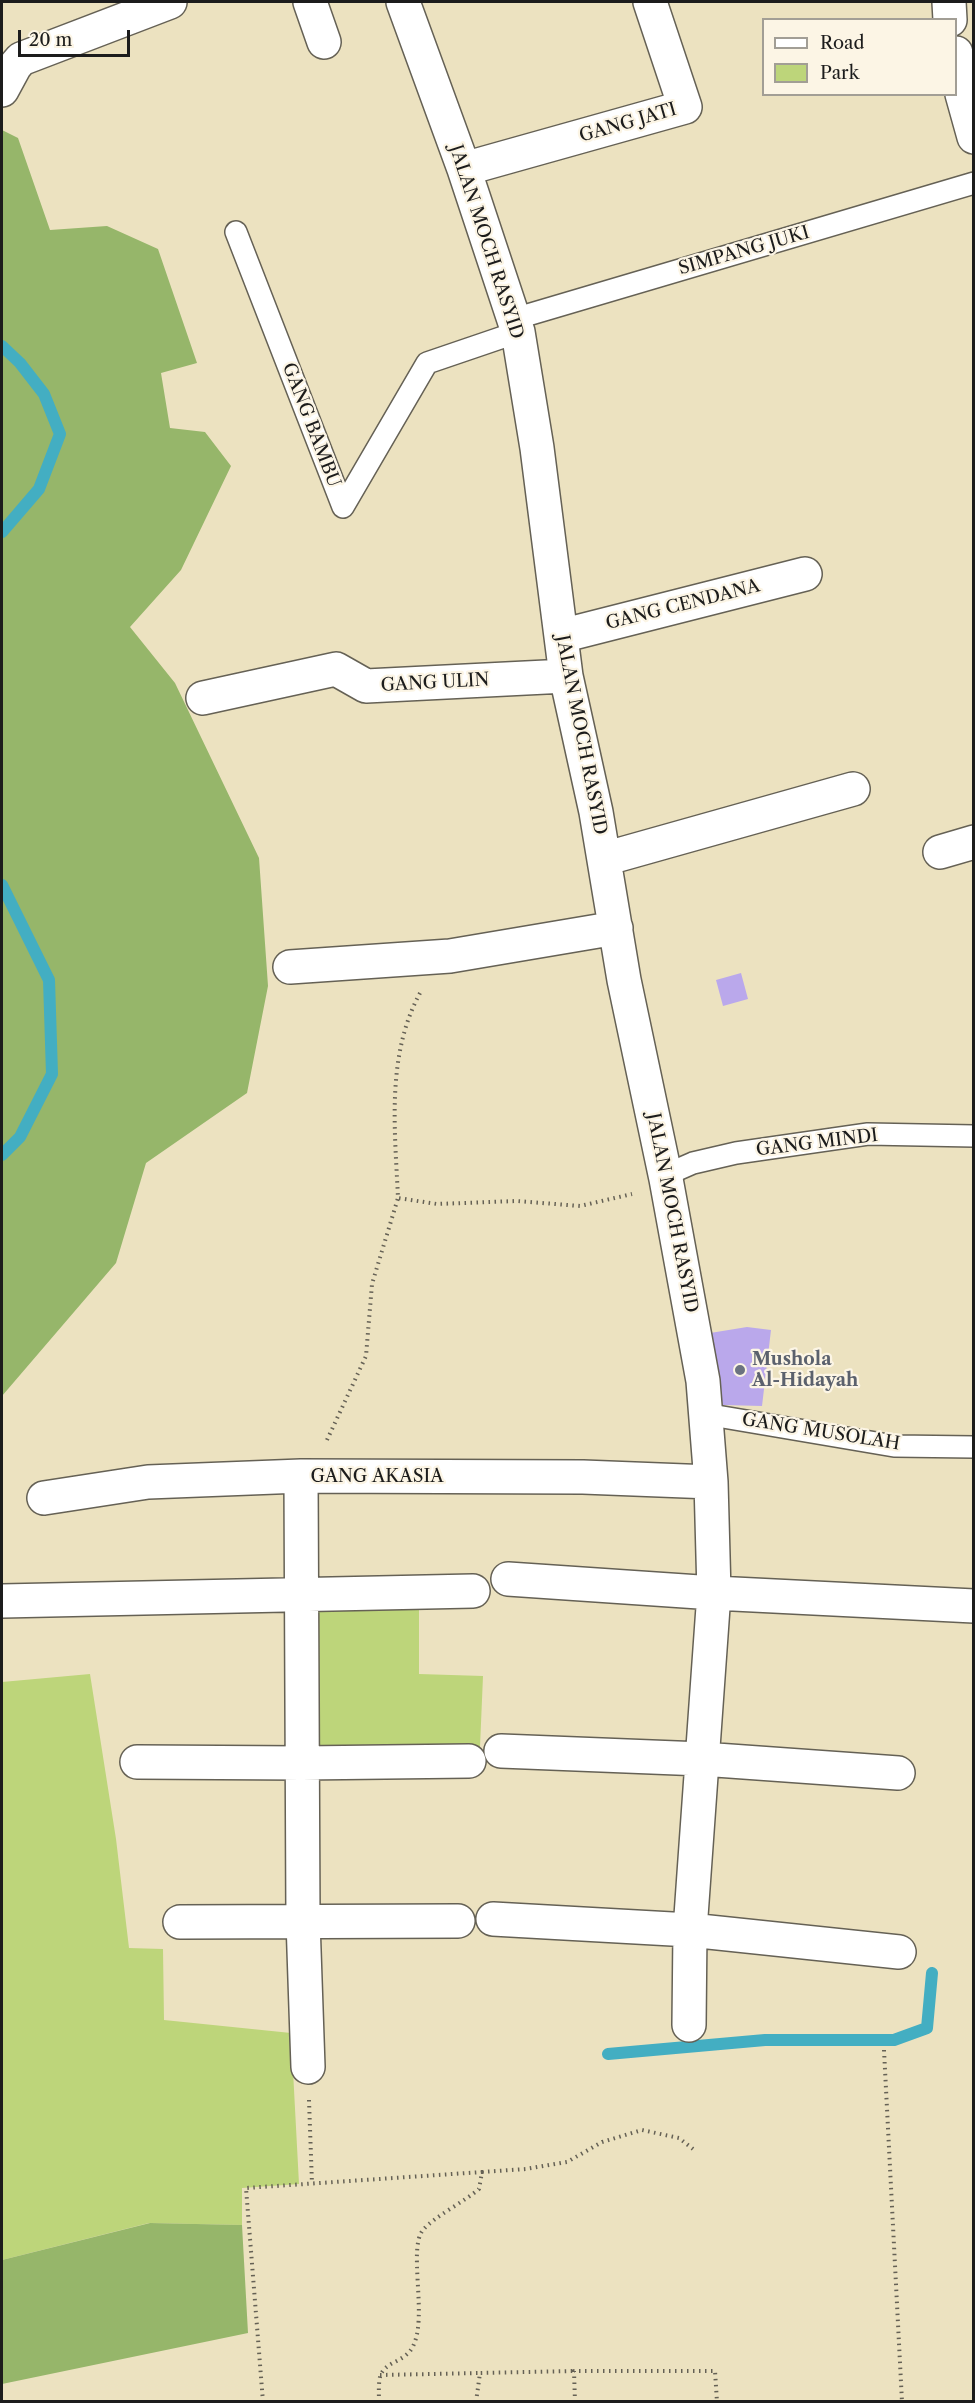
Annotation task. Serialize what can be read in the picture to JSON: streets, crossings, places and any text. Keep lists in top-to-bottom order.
{
  "streets": {
    "street": [
      "GANG JATI",
      "JALAN MOCH RASYID",
      "GANG CENDANA",
      "GANG ULIN",
      "GANG AKASIA"
    ],
    "lane": [
      "SIMPANG JUKI",
      "GANG BAMBU",
      "GANG MINDI",
      "GANG MUSOLAH"
    ]
  },
  "crossings": [
    ["GANG JATI", "JALAN MOCH RASYID"],
    ["JALAN MOCH RASYID", "SIMPANG JUKI"],
    ["JALAN MOCH RASYID", "GANG BAMBU"],
    ["JALAN MOCH RASYID", "GANG CENDANA"],
    ["JALAN MOCH RASYID", "GANG ULIN"],
    ["JALAN MOCH RASYID", "GANG MINDI"],
    ["JALAN MOCH RASYID", "GANG MUSOLAH"],
    ["JALAN MOCH RASYID", "GANG AKASIA"],
    ["SIMPANG JUKI", "GANG BAMBU"]
  ],
  "places": ["Mushola Al-Hidayah"],
  "legend": ["Road", "Park"],
  "scale_bar": "20 m"
}
